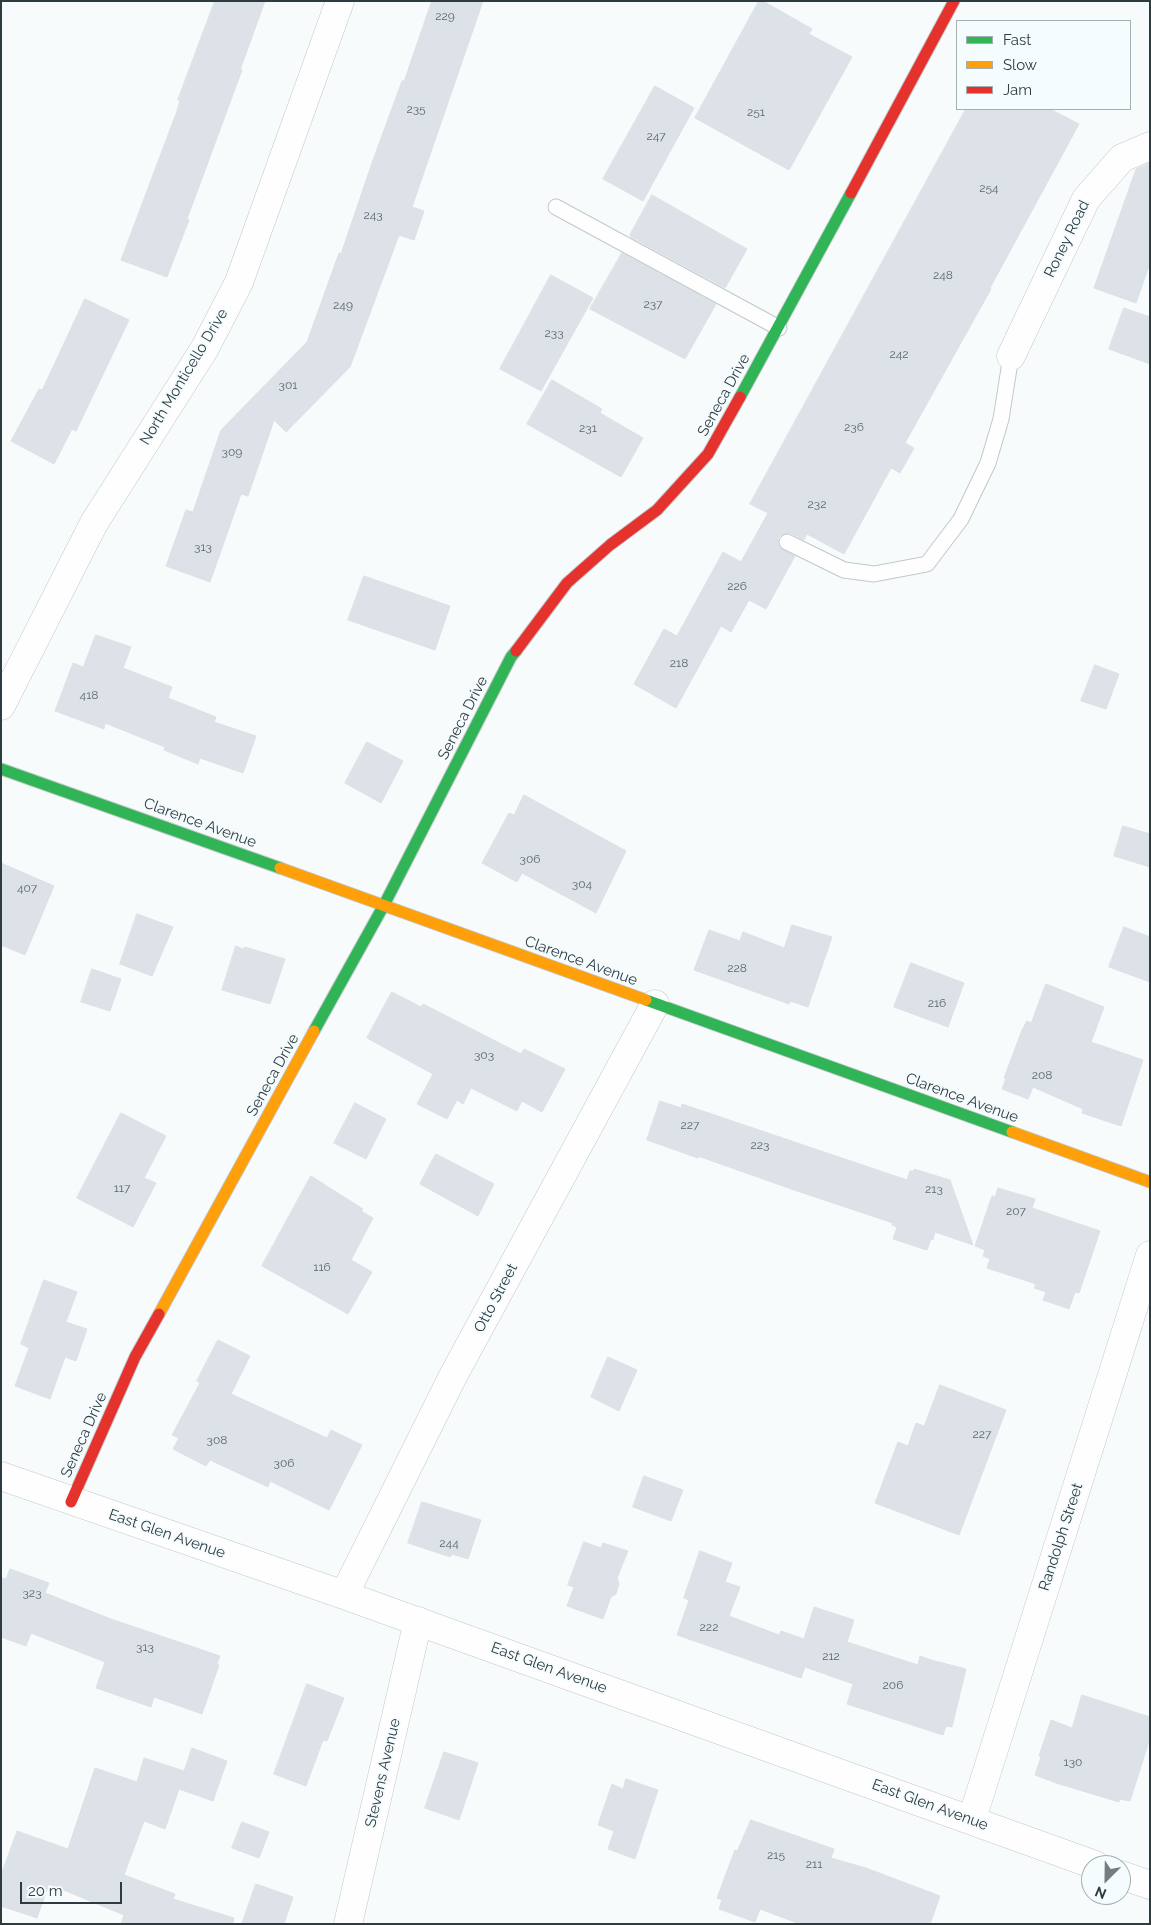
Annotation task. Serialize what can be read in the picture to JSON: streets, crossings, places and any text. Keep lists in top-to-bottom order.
{
  "streets": {
    "street": [
      "Roney Road",
      "North Monticello Drive",
      "Seneca Drive",
      "Clarence Avenue",
      "Otto Street",
      "East Glen Avenue",
      "Randolph Street",
      "Stevens Avenue"
    ]
  },
  "crossings": [
    ["Seneca Drive", "Clarence Avenue"],
    ["Seneca Drive", "East Glen Avenue"],
    ["Clarence Avenue", "Otto Street"],
    ["Otto Street", "East Glen Avenue"],
    ["East Glen Avenue", "Randolph Street"],
    ["East Glen Avenue", "Stevens Avenue"]
  ],
  "house_numbers": [
    "229",
    "235",
    "251",
    "247",
    "254",
    "243",
    "248",
    "237",
    "249",
    "233",
    "242",
    "301",
    "236",
    "231",
    "309",
    "232",
    "313",
    "226",
    "218",
    "418",
    "306",
    "304",
    "407",
    "228",
    "216",
    "303",
    "208",
    "227",
    "223",
    "117",
    "213",
    "207",
    "116",
    "227",
    "308",
    "306",
    "244",
    "323",
    "222",
    "313",
    "212",
    "206",
    "130",
    "215",
    "211"
  ],
  "legend": ["Fast", "Slow", "Jam"],
  "scale_bar": "20 m",
  "north": "bottom left"
}
